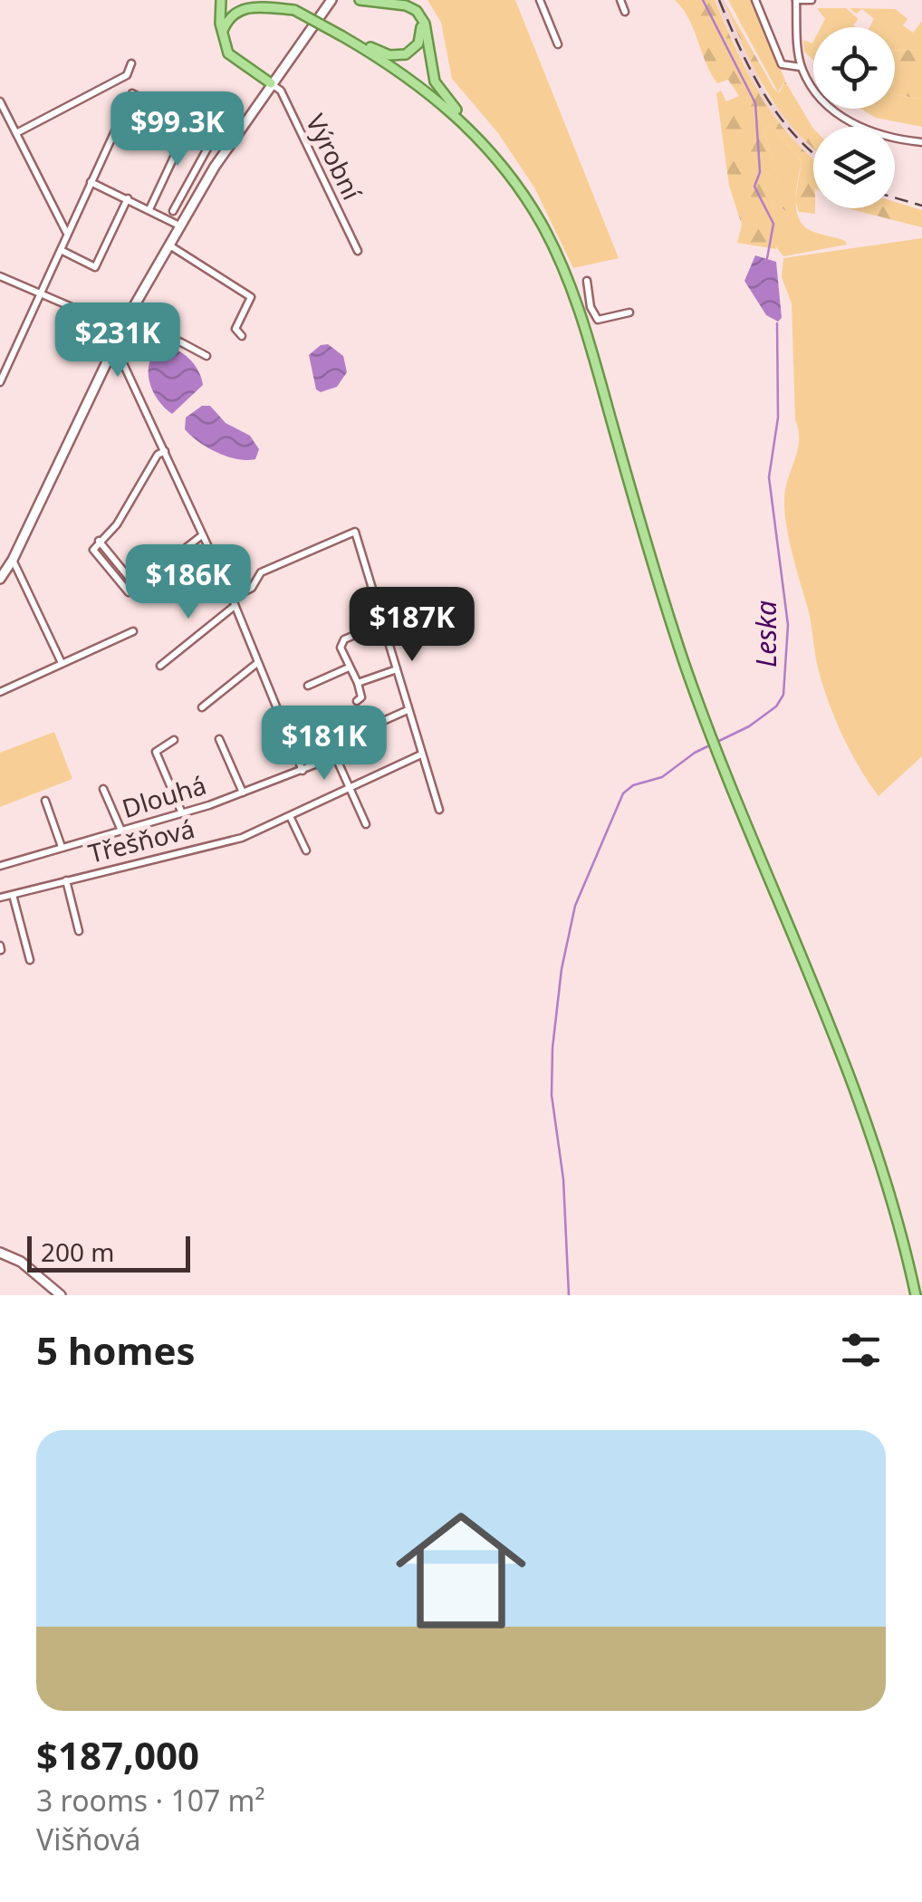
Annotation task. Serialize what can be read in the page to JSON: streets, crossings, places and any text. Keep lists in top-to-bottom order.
{
  "streets": {
    "street": ["Výrobní", "Dlouhá", "Třešňová"]
  },
  "water": ["Leska"],
  "scale_bar": "200 m",
  "page": {
    "price": [
      "$99.3K",
      "$231K",
      "$186K",
      "$187K",
      "$181K"
    ],
    "scale": "200 m",
    "heading": "5 homes",
    "list": [
      {
        "name": "$187,000",
        "note": "3 rooms · 107 m² · Višňová"
      }
    ]
  }
}
